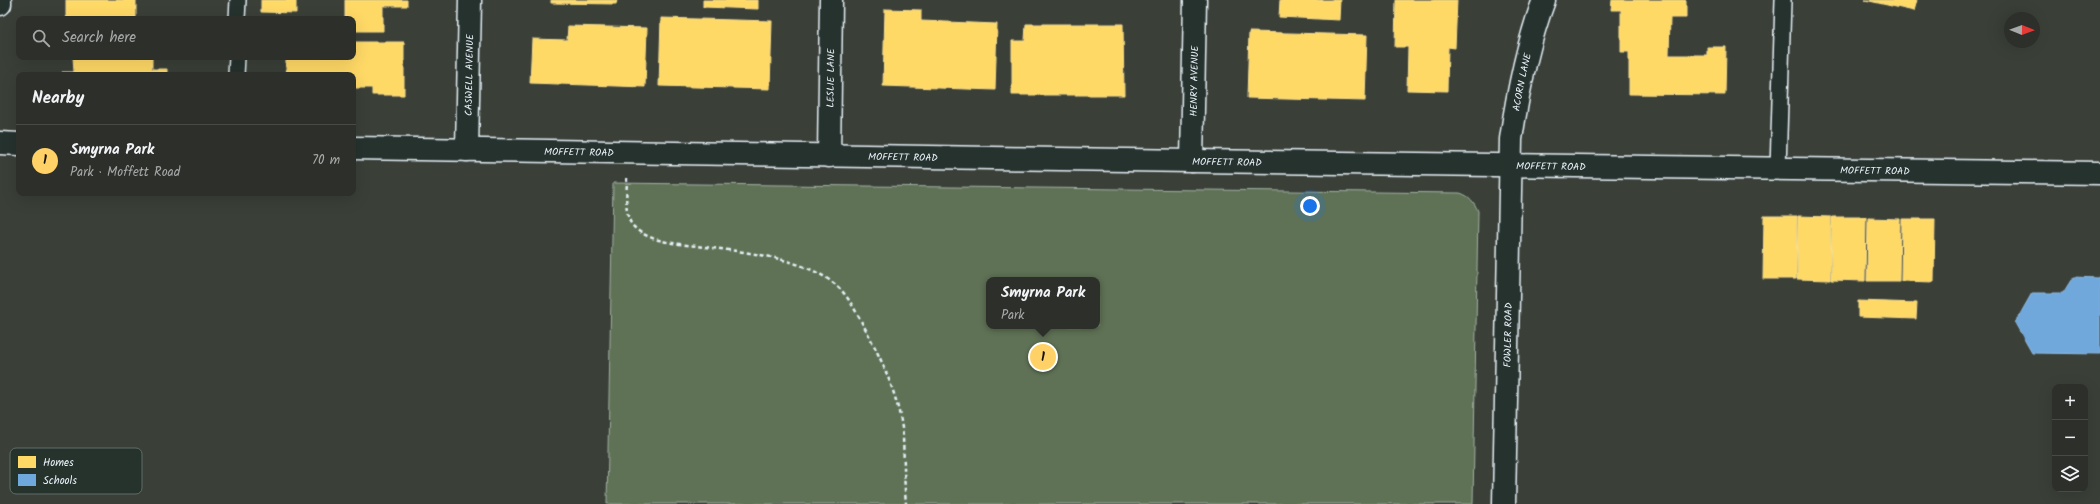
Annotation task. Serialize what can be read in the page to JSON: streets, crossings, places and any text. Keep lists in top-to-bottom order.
{
  "streets": {
    "street": [
      "CASWELL AVENUE",
      "LESLIE LANE",
      "HENRY AVENUE",
      "ACORN LANE",
      "MOFFETT ROAD",
      "FOWLER ROAD"
    ]
  },
  "crossings": [
    ["CASWELL AVENUE", "MOFFETT ROAD"],
    ["LESLIE LANE", "MOFFETT ROAD"],
    ["HENRY AVENUE", "MOFFETT ROAD"],
    ["ACORN LANE", "MOFFETT ROAD"],
    ["ACORN LANE", "FOWLER ROAD"],
    ["MOFFETT ROAD", "FOWLER ROAD"]
  ],
  "legend": ["Homes", "Schools"],
  "north": "right",
  "page": {
    "search": "Search here",
    "heading": "Nearby",
    "list": [
      {
        "mark": "1",
        "name": "Smyrna Park",
        "note": "Park · Moffett Road",
        "value": "70 m"
      }
    ],
    "popup": ["Smyrna Park", "Park"],
    "pins": "1",
    "map_buttons": ["+", "−"]
  }
}
